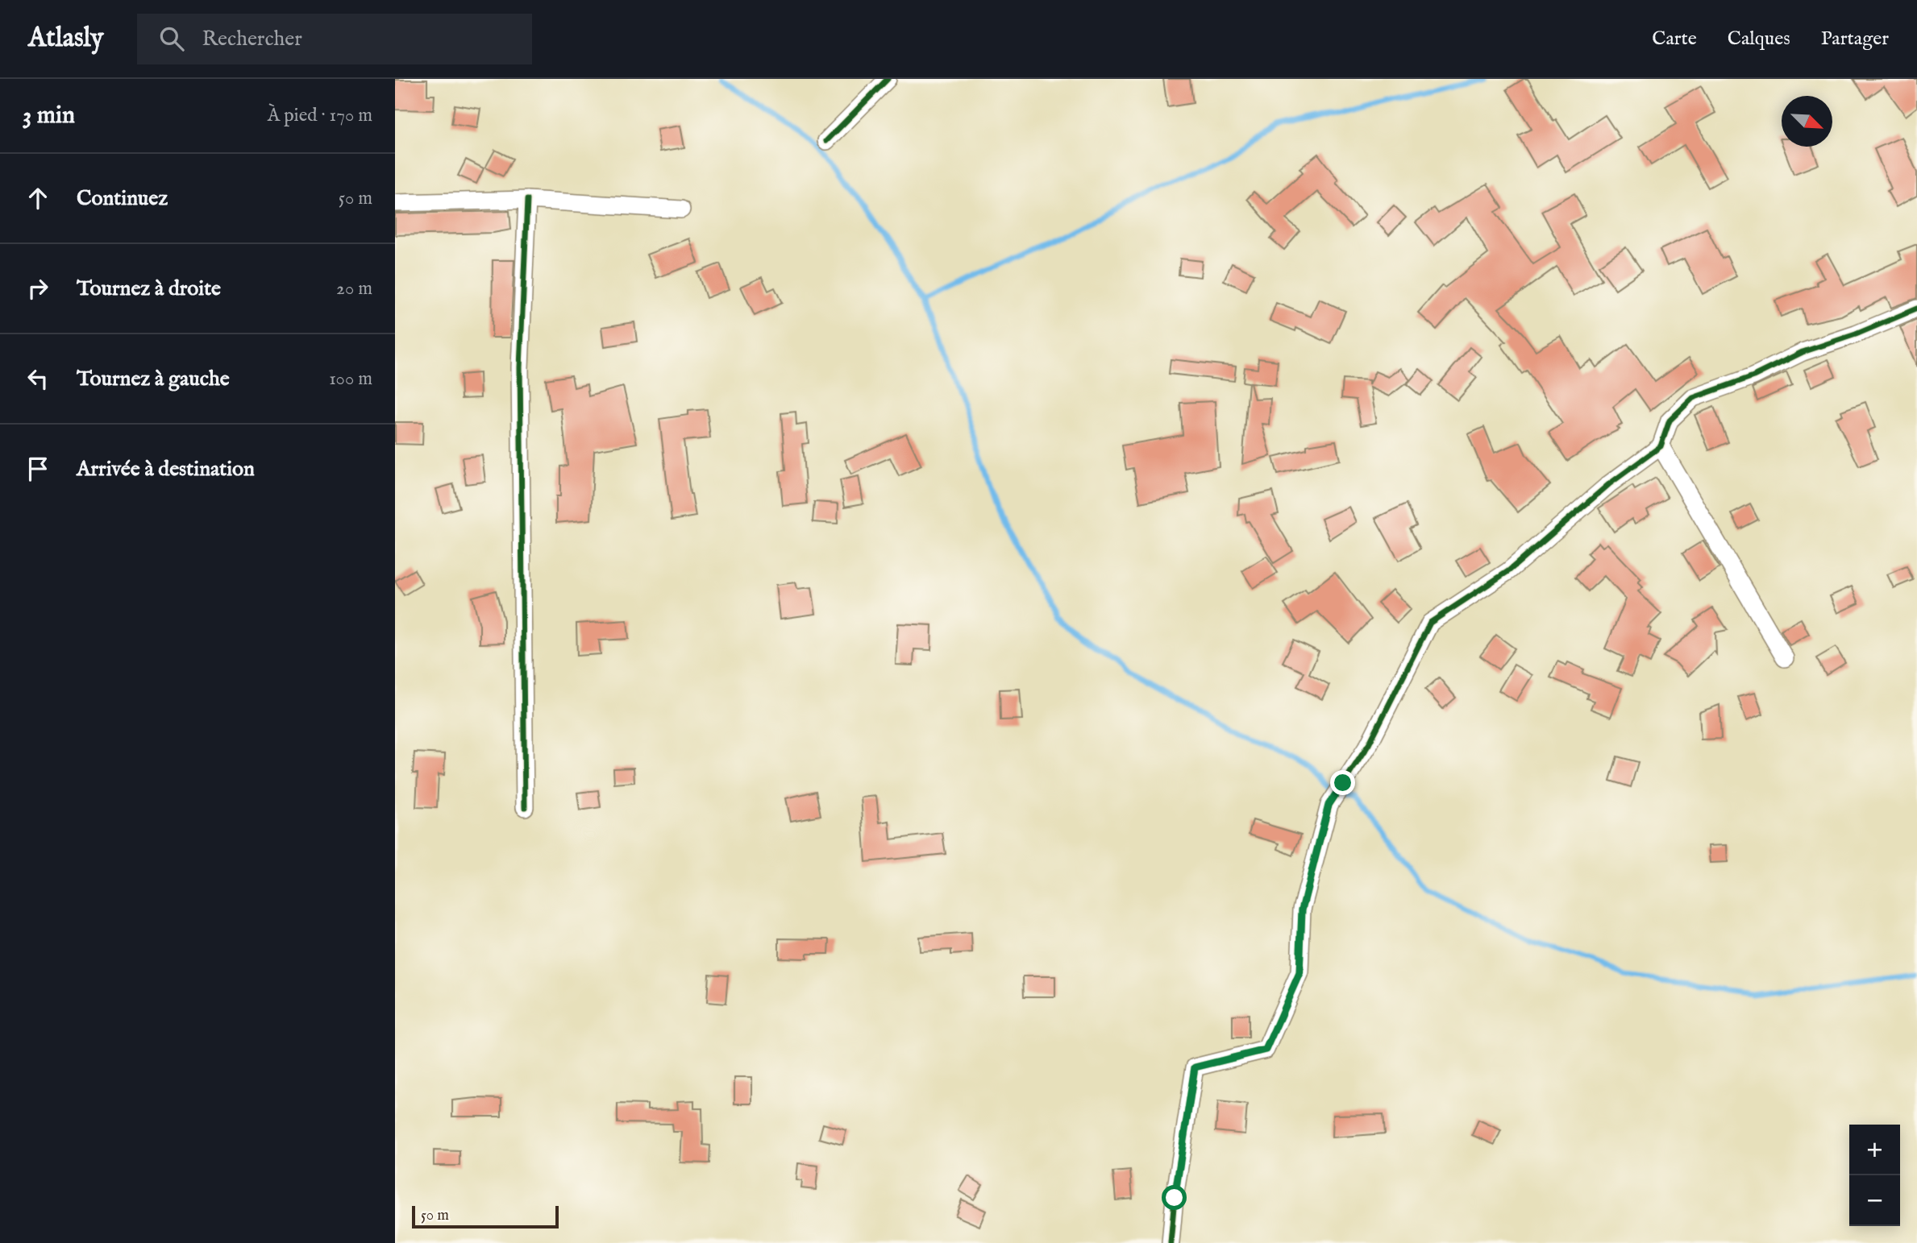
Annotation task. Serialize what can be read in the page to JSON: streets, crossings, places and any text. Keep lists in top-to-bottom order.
{
  "scale_bar": "50 m",
  "north": "bottom right",
  "page": {
    "header": "Atlasly",
    "search": "Rechercher",
    "nav": ["Carte", "Calques", "Partager"],
    "heading": ["3 min", "À pied · 170 m"],
    "list": [
      ["Continuez", "50 m"],
      ["Tournez à droite", "20 m"],
      ["Tournez à gauche", "100 m"],
      "Arrivée à destination"
    ],
    "map_buttons": ["+", "−"],
    "scale": "50 m"
  }
}
